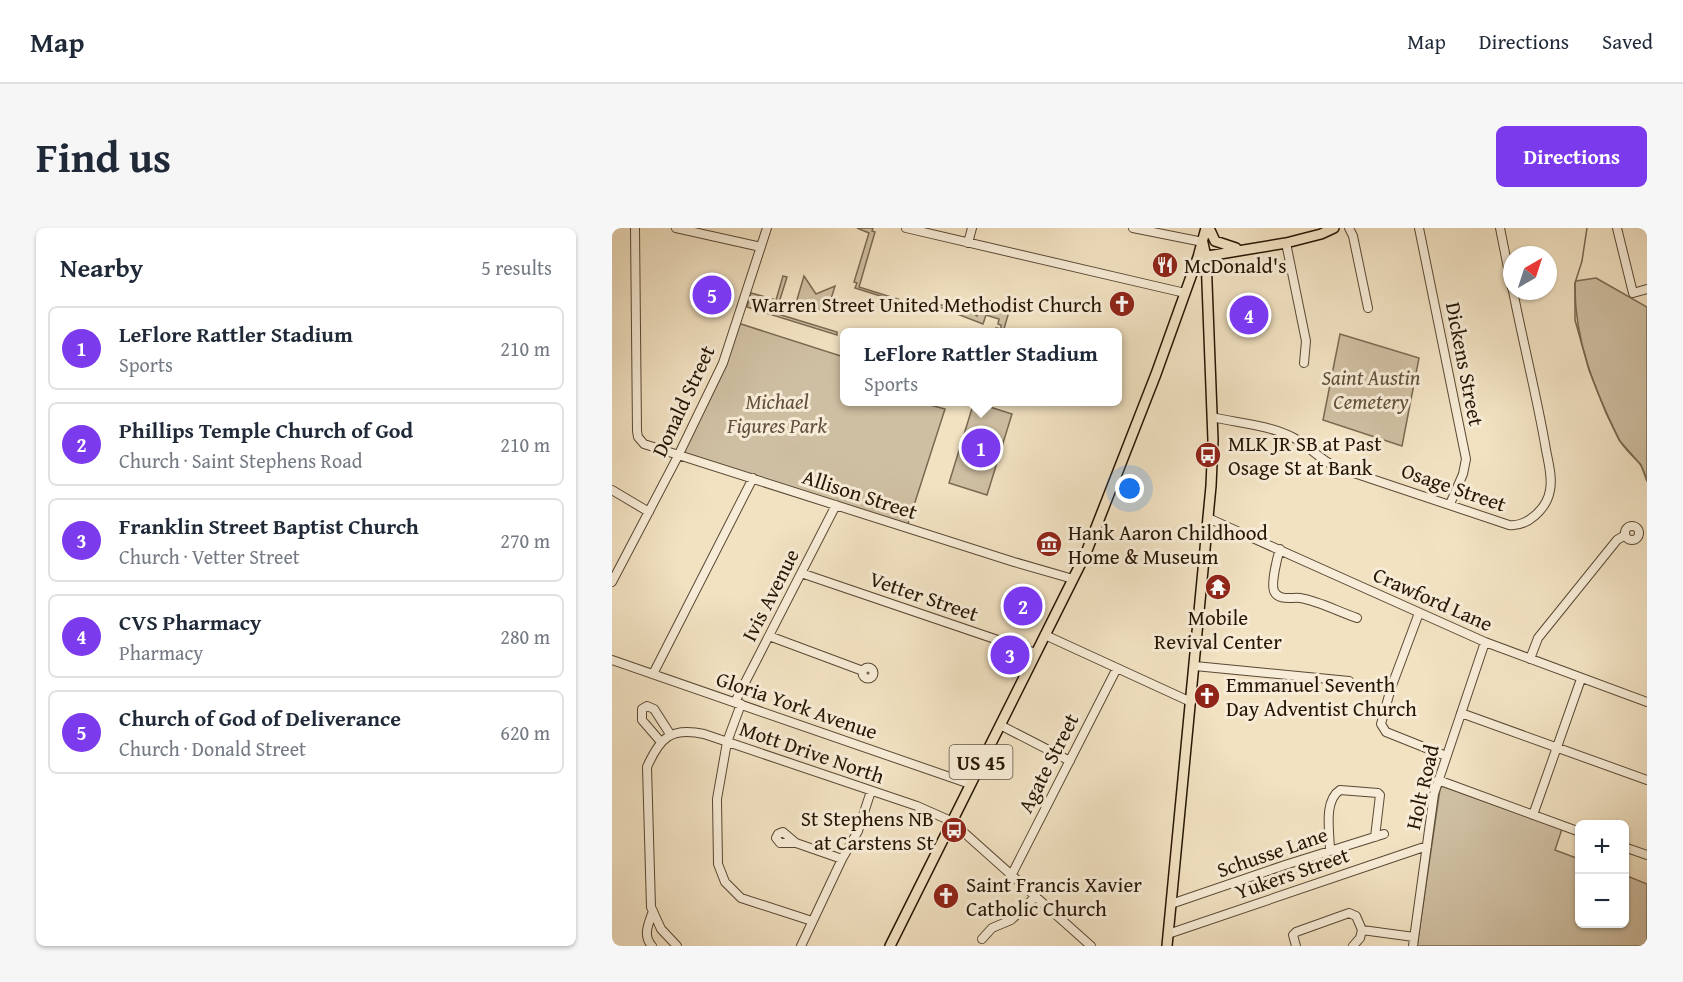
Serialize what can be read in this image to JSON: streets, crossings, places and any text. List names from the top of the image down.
{
  "streets": {
    "main road": ["US 45"],
    "street": [
      "Dickens Street",
      "Donald Street",
      "Osage Street",
      "Allison Street",
      "Ivis Avenue",
      "Vetter Street",
      "Crawford Lane",
      "Gloria York Avenue",
      "Mott Drive North",
      "Agate Street",
      "Holt Road",
      "Schusse Lane",
      "Yukers Street"
    ]
  },
  "crossings": [
    ["Dickens Street", "Osage Street"],
    ["Donald Street", "Allison Street"],
    ["Allison Street", "Ivis Avenue"],
    ["Allison Street", "US 45"],
    ["Ivis Avenue", "Vetter Street"],
    ["Ivis Avenue", "Gloria York Avenue"],
    ["Ivis Avenue", "Mott Drive North"],
    ["Vetter Street", "US 45"],
    ["Crawford Lane", "Holt Road"],
    ["Gloria York Avenue", "US 45"],
    ["Mott Drive North", "US 45"],
    ["Mott Drive North", "Agate Street"],
    ["Holt Road", "Yukers Street"]
  ],
  "parks": ["Saint Austin Cemetery", "Michael Figures Park"],
  "places": {
    "restaurant": ["McDonald's"],
    "church": ["Warren Street United Methodist Church", "Emmanuel Seventh Day Adventist Church", "Saint Francis Xavier Catholic Church"],
    "bus stop": ["MLK JR SB at Past Osage St at Bank", "St Stephens NB at Carstens St"],
    "museum": ["Hank Aaron Childhood Home & Museum"],
    "temple": ["Mobile Revival Center"]
  },
  "north": "top right",
  "page": {
    "header": "Map",
    "nav": ["Map", "Directions", "Saved"],
    "title": "Find us",
    "buttons": "Directions",
    "heading": ["Nearby", "5 results"],
    "pins": [
      "5",
      "4",
      "1",
      "2",
      "3"
    ],
    "list": [
      {
        "mark": "1",
        "name": "LeFlore Rattler Stadium",
        "note": "Sports",
        "value": "210 m"
      },
      {
        "mark": "2",
        "name": "Phillips Temple Church of God",
        "note": "Church · Saint Stephens Road",
        "value": "210 m"
      },
      {
        "mark": "3",
        "name": "Franklin Street Baptist Church",
        "note": "Church · Vetter Street",
        "value": "270 m"
      },
      {
        "mark": "4",
        "name": "CVS Pharmacy",
        "note": "Pharmacy",
        "value": "280 m"
      },
      {
        "mark": "5",
        "name": "Church of God of Deliverance",
        "note": "Church · Donald Street",
        "value": "620 m"
      }
    ],
    "popup": ["LeFlore Rattler Stadium", "Sports"],
    "map_buttons": ["+", "−"]
  }
}
